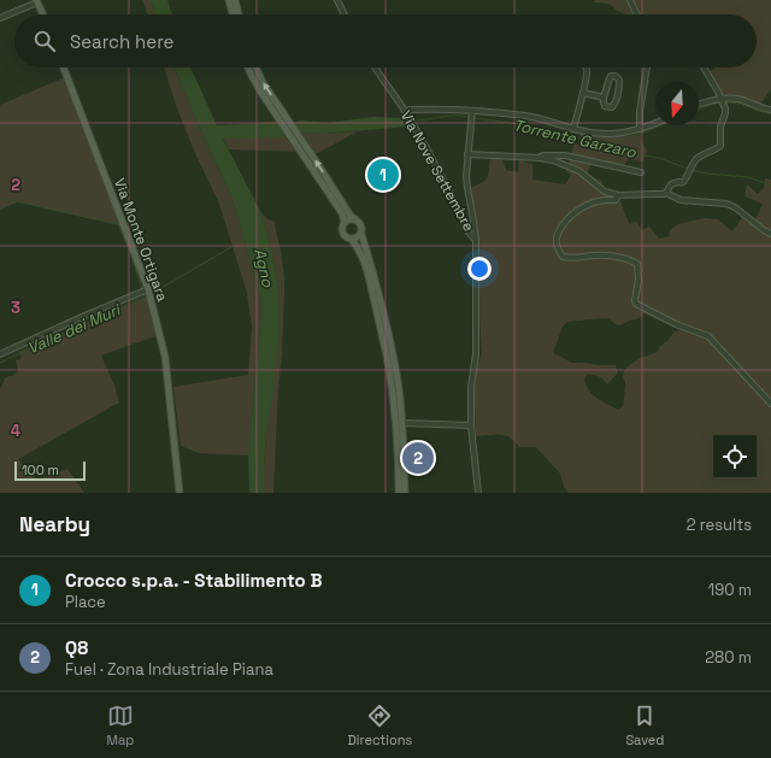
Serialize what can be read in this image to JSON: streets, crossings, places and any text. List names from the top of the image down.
{
  "streets": {
    "main road": ["Via Monte Ortigara"],
    "street": ["Via Nove Settembre"]
  },
  "water": ["Torrente Garzaro", "Agno", "Valle dei Muri"],
  "scale_bar": "100 m",
  "north": "bottom",
  "page": {
    "search": "Search here",
    "pins": ["1", "2"],
    "scale": "100 m",
    "heading": ["Nearby", "2 results"],
    "list": [
      {
        "mark": "1",
        "name": "Crocco s.p.a. - Stabilimento B",
        "note": "Place",
        "value": "190 m"
      },
      {
        "mark": "2",
        "name": "Q8",
        "note": "Fuel · Zona Industriale Piana",
        "value": "280 m"
      }
    ],
    "nav": ["Map", "Directions", "Saved"]
  },
  "grid": {
    "rows": ["2", "3", "4"]
  }
}
